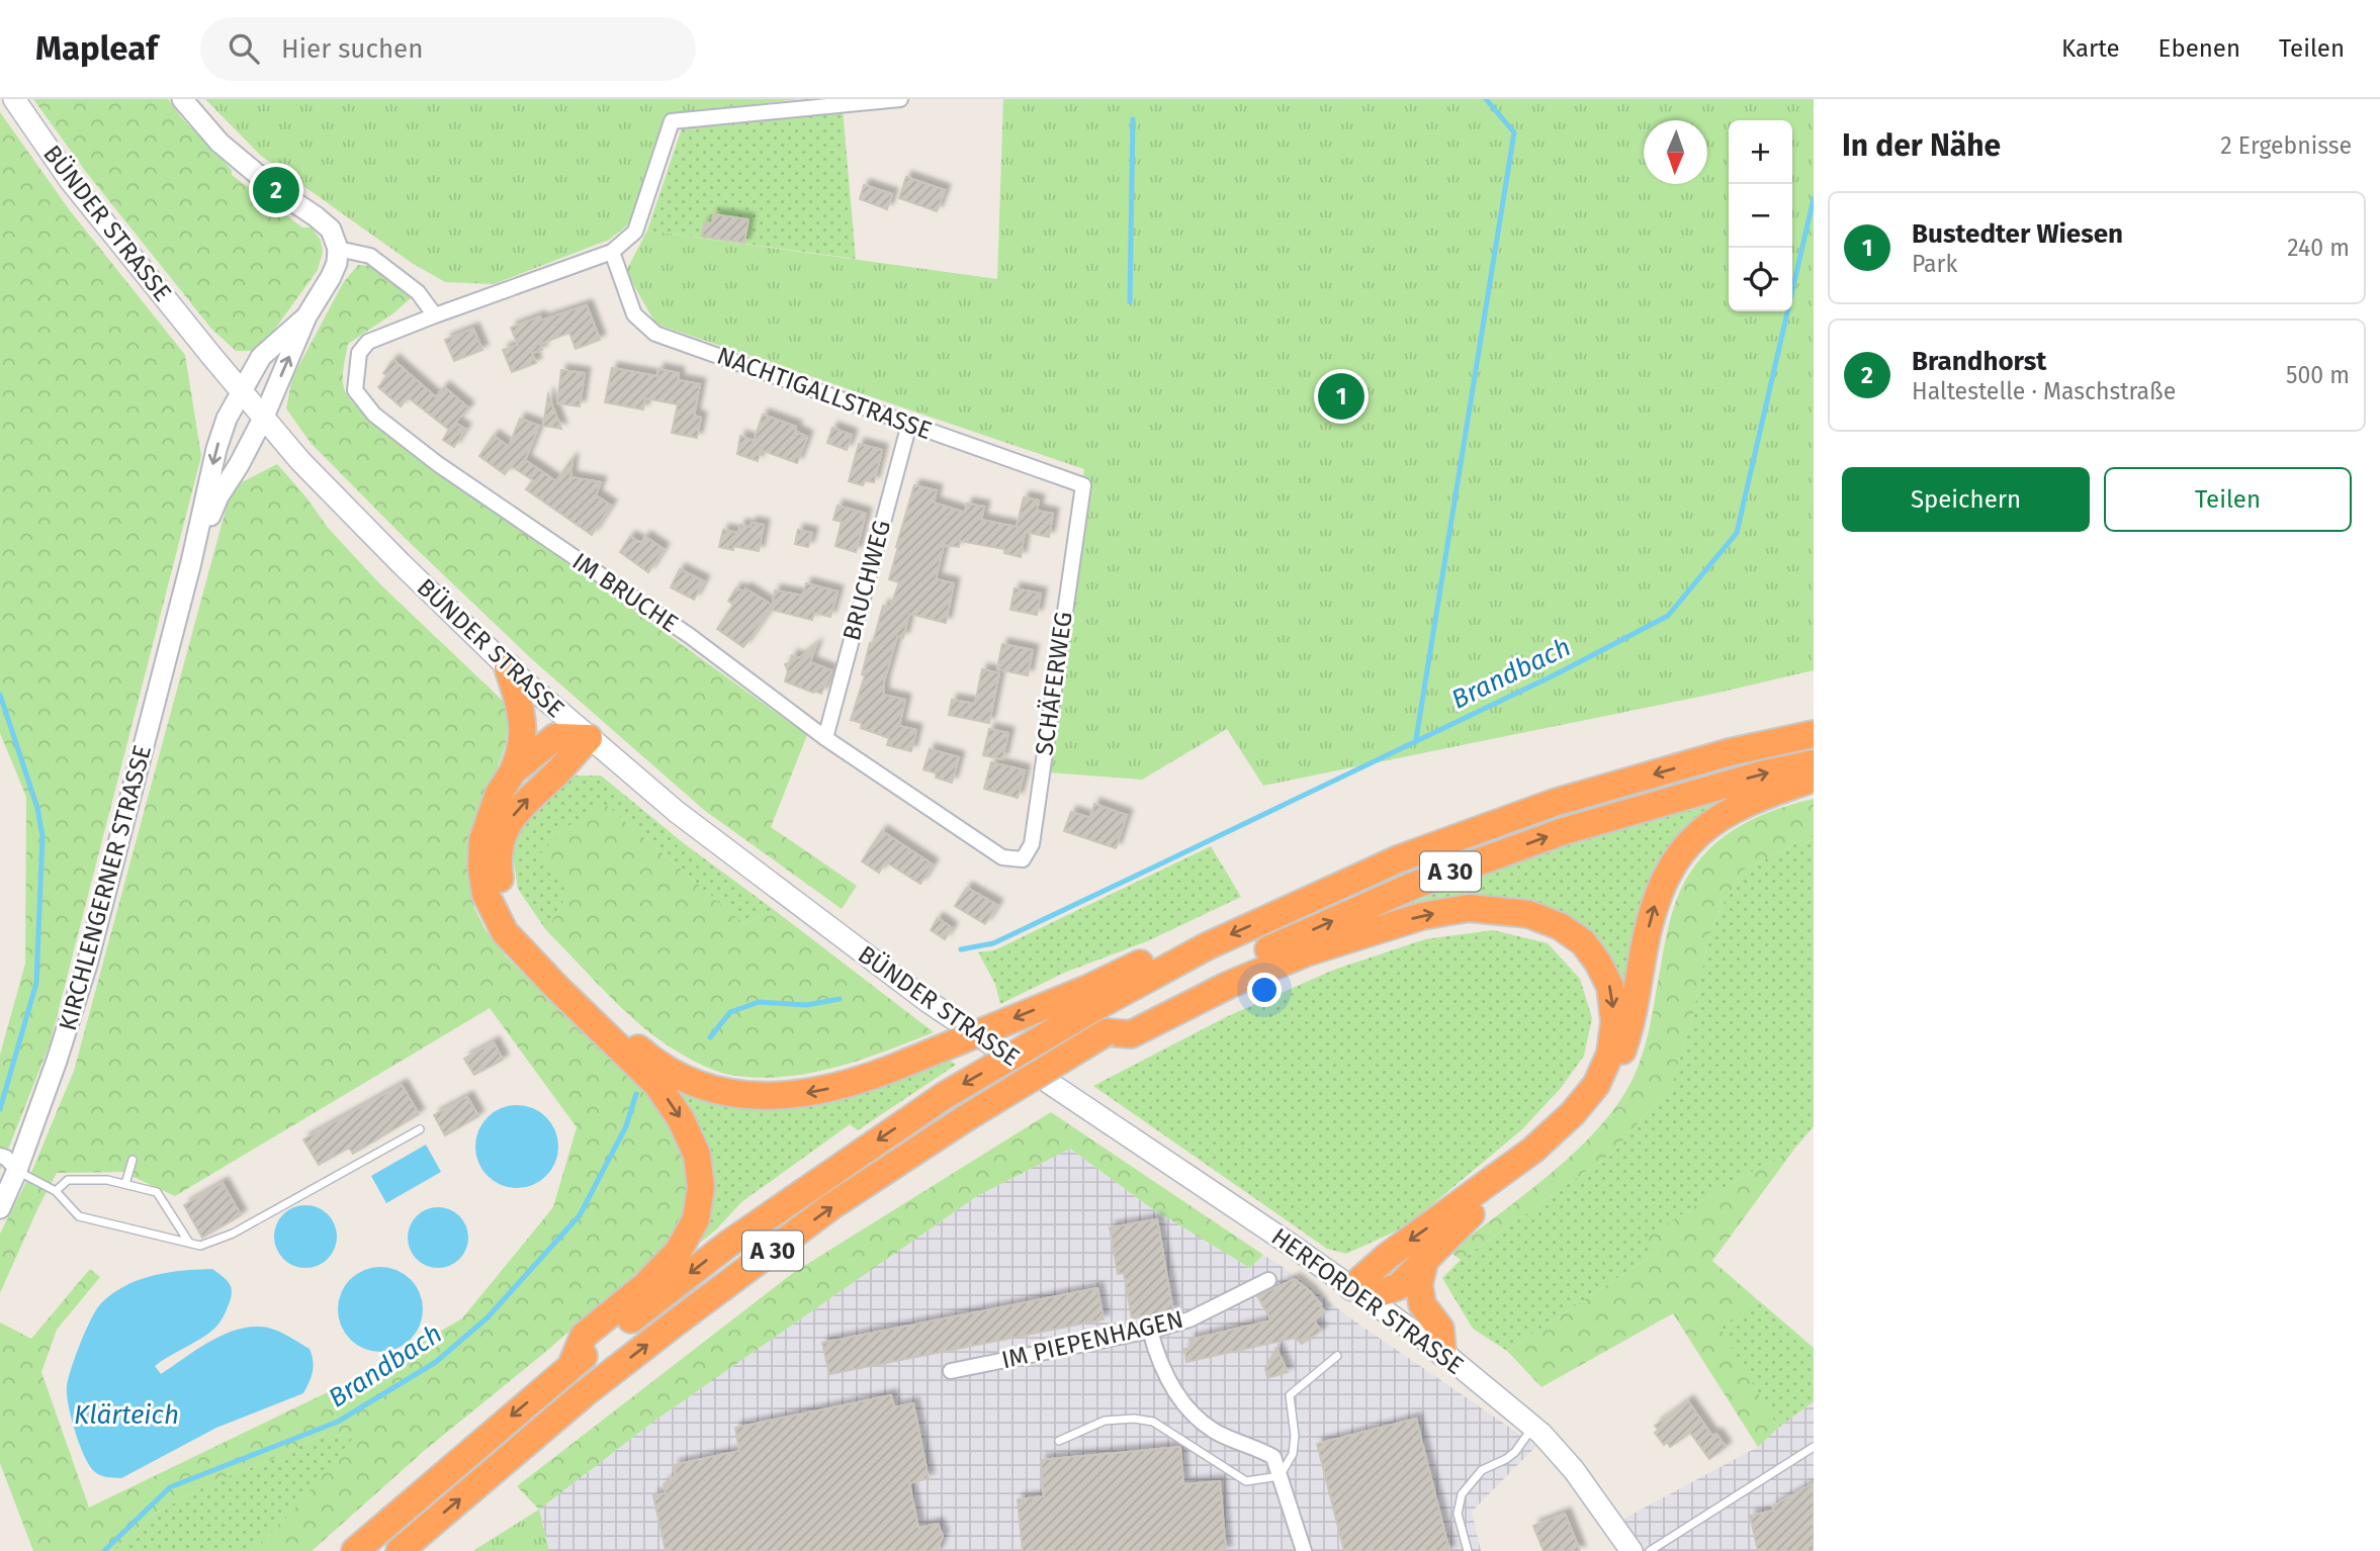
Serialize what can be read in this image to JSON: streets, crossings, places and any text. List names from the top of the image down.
{
  "streets": {
    "highway": ["A 30"],
    "main road": ["BÜNDER STRASSE", "HERFORDER STRASSE"],
    "street": [
      "NACHTIGALLSTRASSE",
      "BRUCHWEG",
      "IM BRUCHE",
      "SCHÄFERWEG",
      "KIRCHLENGERNER STRASSE",
      "IM PIEPENHAGEN"
    ]
  },
  "crossings": [
    ["BÜNDER STRASSE", "KIRCHLENGERNER STRASSE"],
    ["BÜNDER STRASSE", "HERFORDER STRASSE"],
    ["NACHTIGALLSTRASSE", "BRUCHWEG"],
    ["NACHTIGALLSTRASSE", "IM BRUCHE"],
    ["NACHTIGALLSTRASSE", "SCHÄFERWEG"],
    ["BRUCHWEG", "IM BRUCHE"],
    ["IM BRUCHE", "SCHÄFERWEG"]
  ],
  "water": ["Brandbach", "Klärteich"],
  "north": "bottom",
  "page": {
    "header": "Mapleaf",
    "search": "Hier suchen",
    "nav": ["Karte", "Ebenen", "Teilen"],
    "heading": ["In der Nähe", "2 Ergebnisse"],
    "map_buttons": ["+", "−"],
    "pins": ["2", "1"],
    "list": [
      {
        "mark": "1",
        "name": "Bustedter Wiesen",
        "note": "Park",
        "value": "240 m"
      },
      {
        "mark": "2",
        "name": "Brandhorst",
        "note": "Haltestelle · Maschstraße",
        "value": "500 m"
      }
    ],
    "buttons": ["Speichern", "Teilen"]
  }
}
